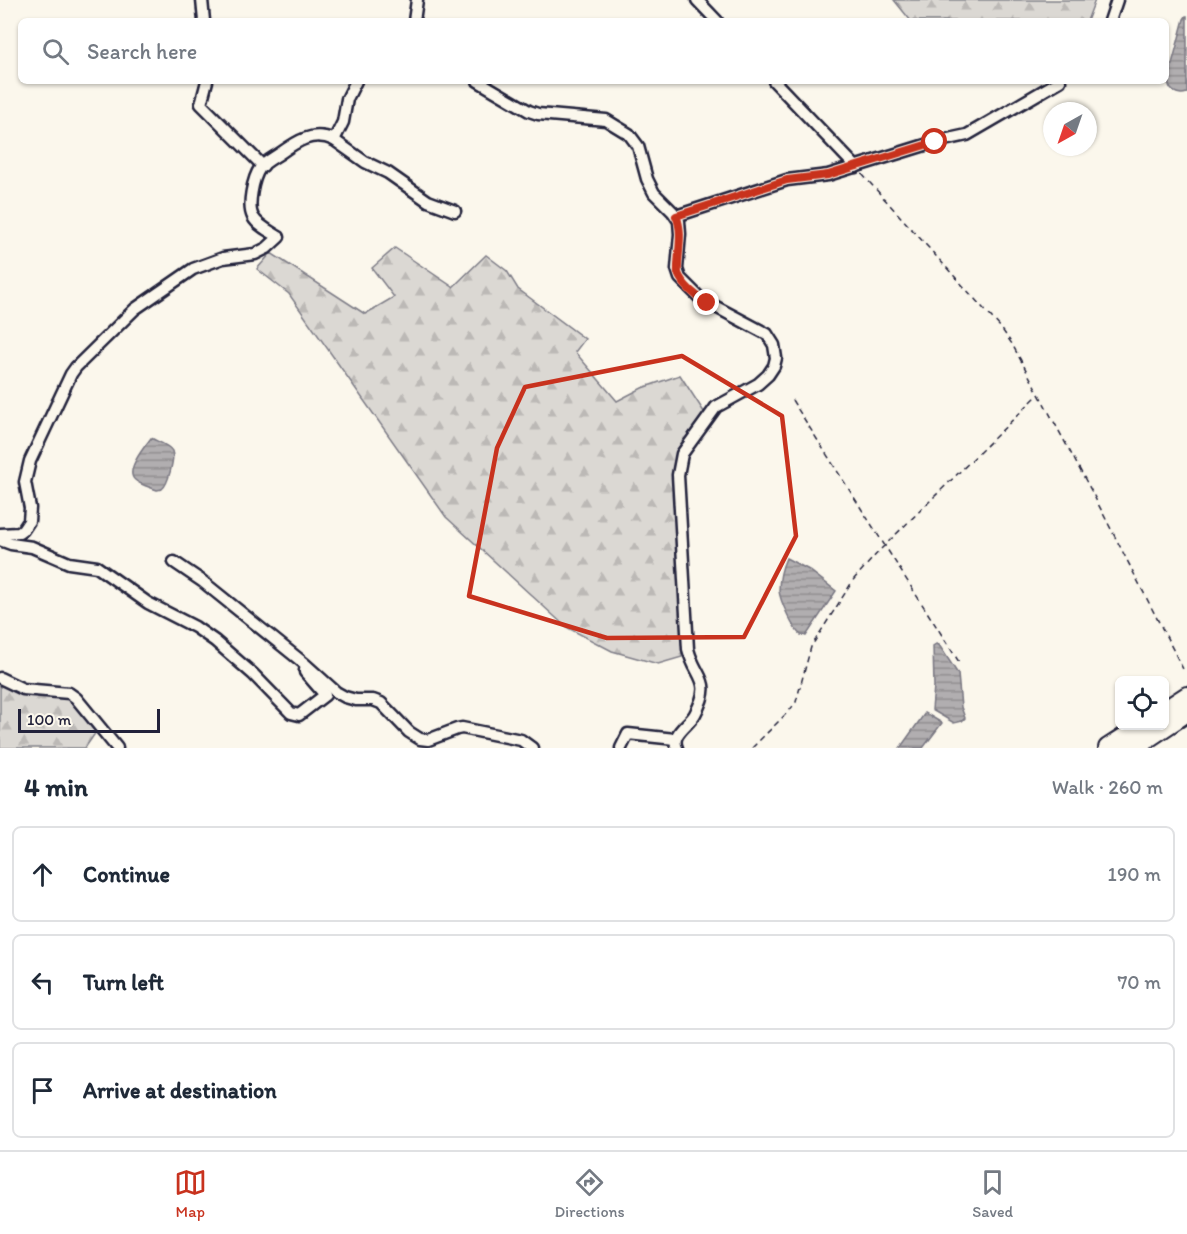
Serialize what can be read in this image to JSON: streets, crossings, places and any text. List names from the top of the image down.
{
  "scale_bar": "100 m",
  "north": "bottom left",
  "page": {
    "search": "Search here",
    "scale": "100 m",
    "heading": ["4 min", "Walk · 260 m"],
    "list": [
      ["Continue", "190 m"],
      ["Turn left", "70 m"],
      "Arrive at destination"
    ],
    "nav": ["Map", "Directions", "Saved"]
  }
}
